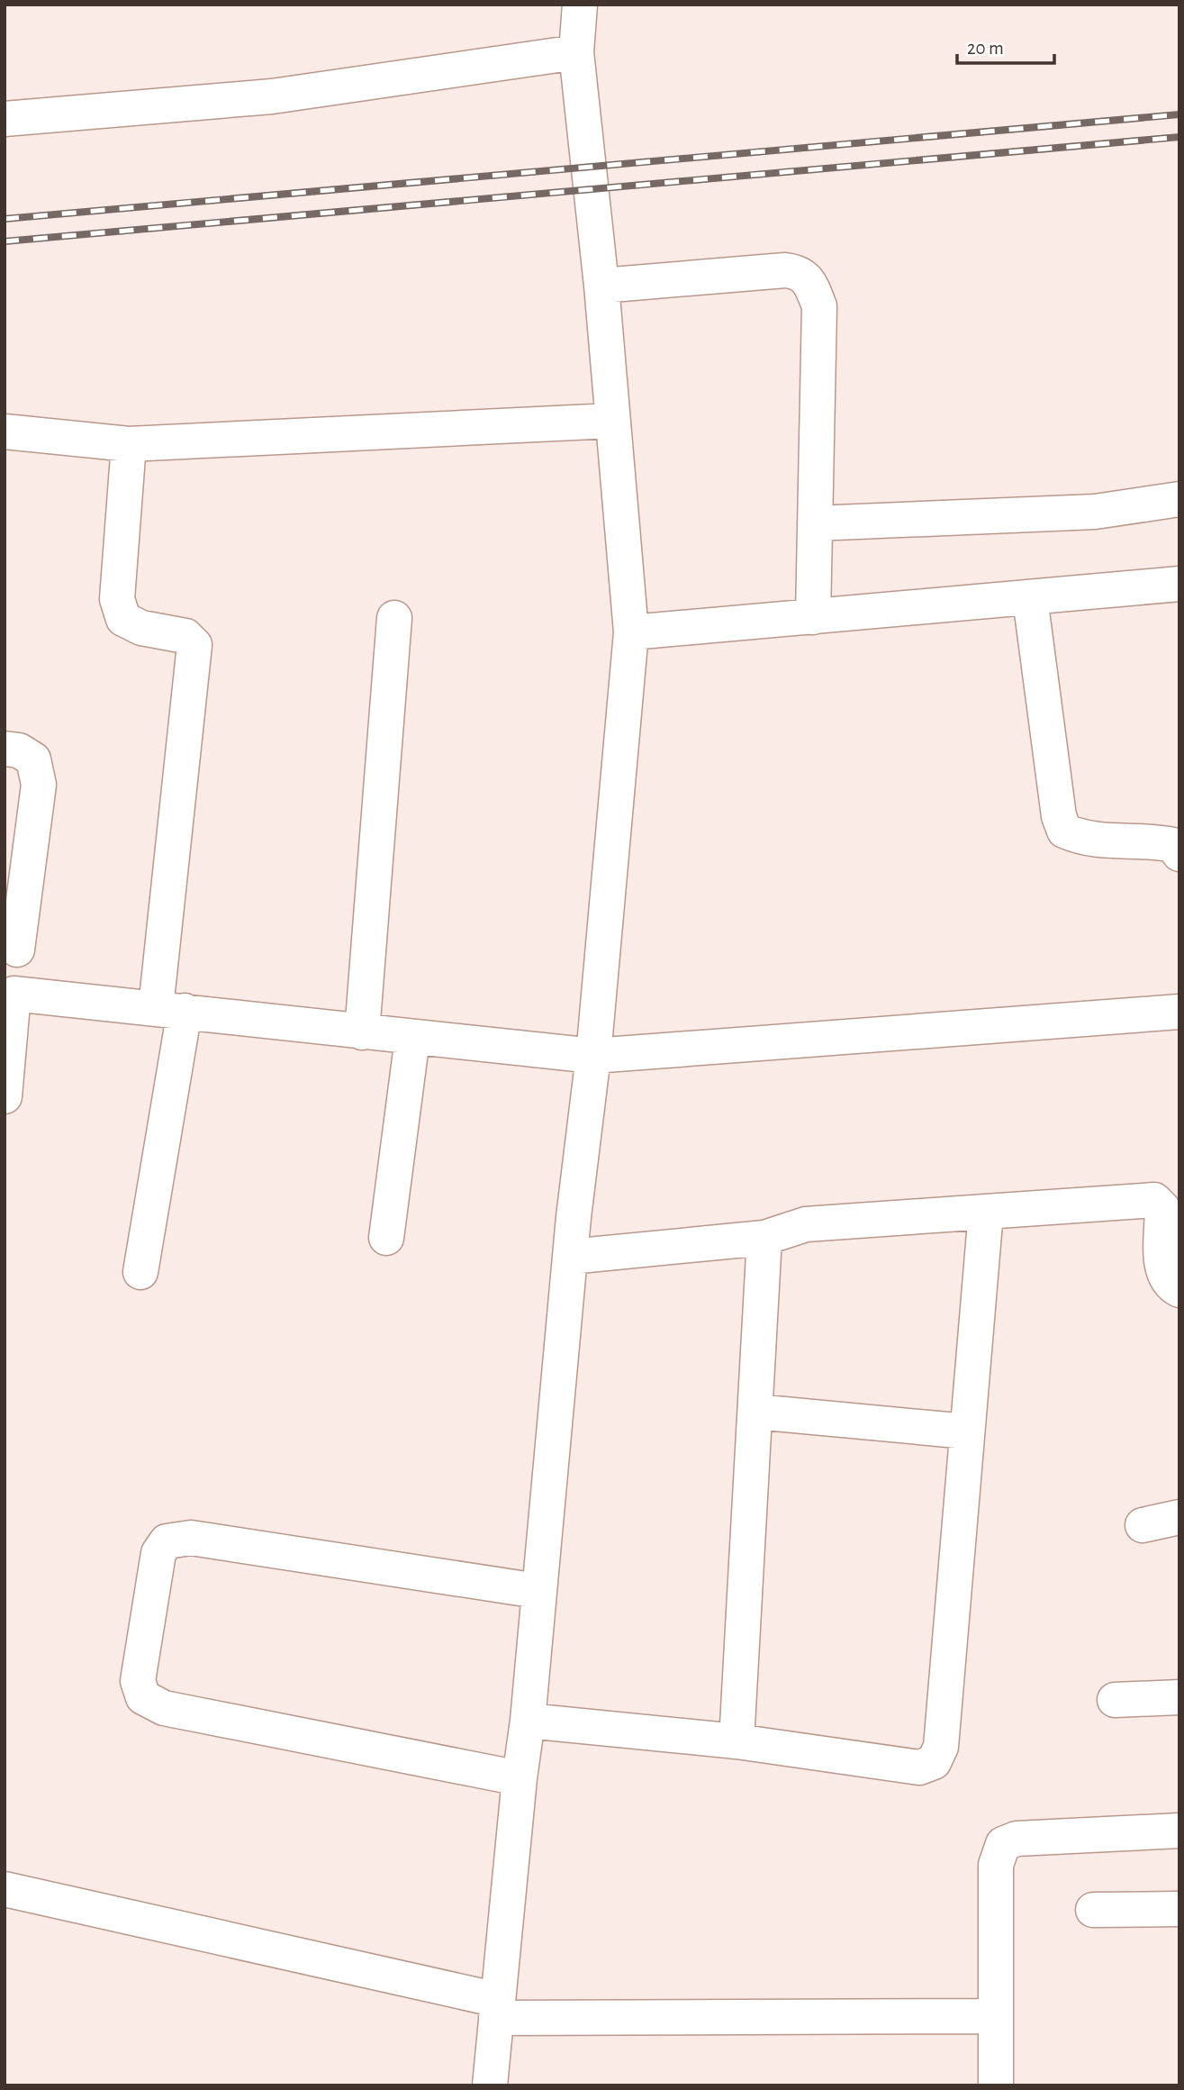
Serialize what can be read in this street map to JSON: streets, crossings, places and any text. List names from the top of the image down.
{
  "scale_bar": "20 m"
}
